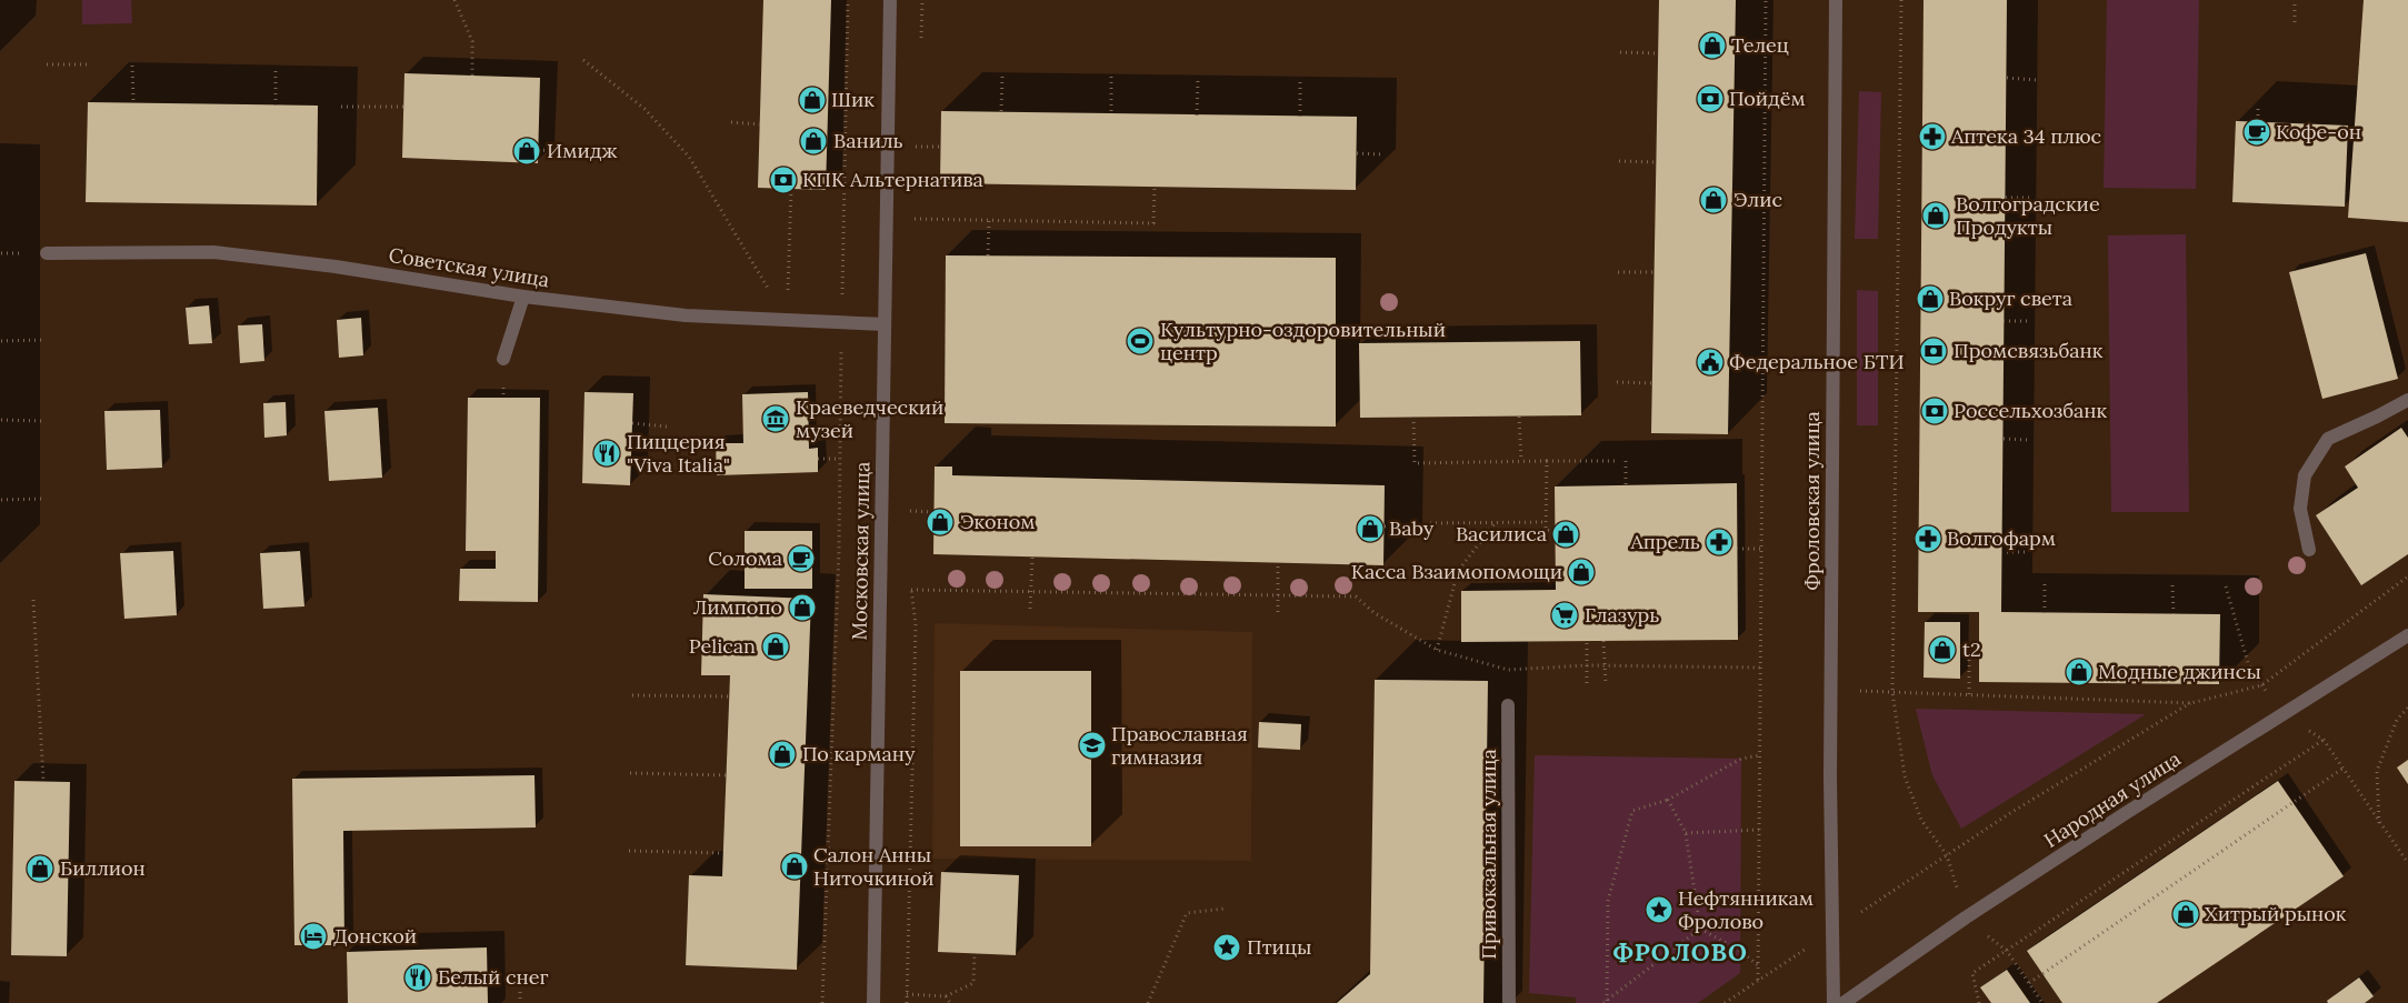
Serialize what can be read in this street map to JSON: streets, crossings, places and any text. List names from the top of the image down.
{
  "streets": {
    "street": [
      "Советская улица",
      "Фроловская улица",
      "Московская улица",
      "Народная улица",
      "Привокзальная улица"
    ]
  },
  "crossings": [
    ["Советская улица", "Московская улица"]
  ],
  "districts": ["ФРОЛОВО"],
  "places": {
    "shop": [
      "Телец",
      "Шик",
      "Ваниль",
      "Имидж",
      "Элис",
      "Волгоградские Продукты",
      "Вокруг света",
      "Эконом",
      "Baby",
      "Василиса",
      "Касса Взаимопомощи",
      "Лимпопо",
      "Pelican",
      "t2",
      "Модные джинсы",
      "По карману",
      "Салон Анны Ниточкиной",
      "Биллион",
      "Хитрый рынок"
    ],
    "bank": [
      "Пойдём",
      "КПК Альтернатива",
      "Промсвязьбанк",
      "Россельхозбанк"
    ],
    "cafe": ["Кофе-он", "Солома"],
    "pharmacy": ["Аптека 34 плюс", "Волгофарм", "Апрель"],
    "sports": ["Культурно-оздоровительный центр"],
    "public building": ["Федеральное БТИ"],
    "museum": ["Краеведческий музей"],
    "restaurant": ["Пиццерия \"Viva Italia\"", "Белый снег"],
    "supermarket": ["Глазурь"],
    "school or university": ["Православная гимназия"],
    "place": ["Нефтянникам Фролово", "Птицы"],
    "hotel": ["Донской"]
  }
}
